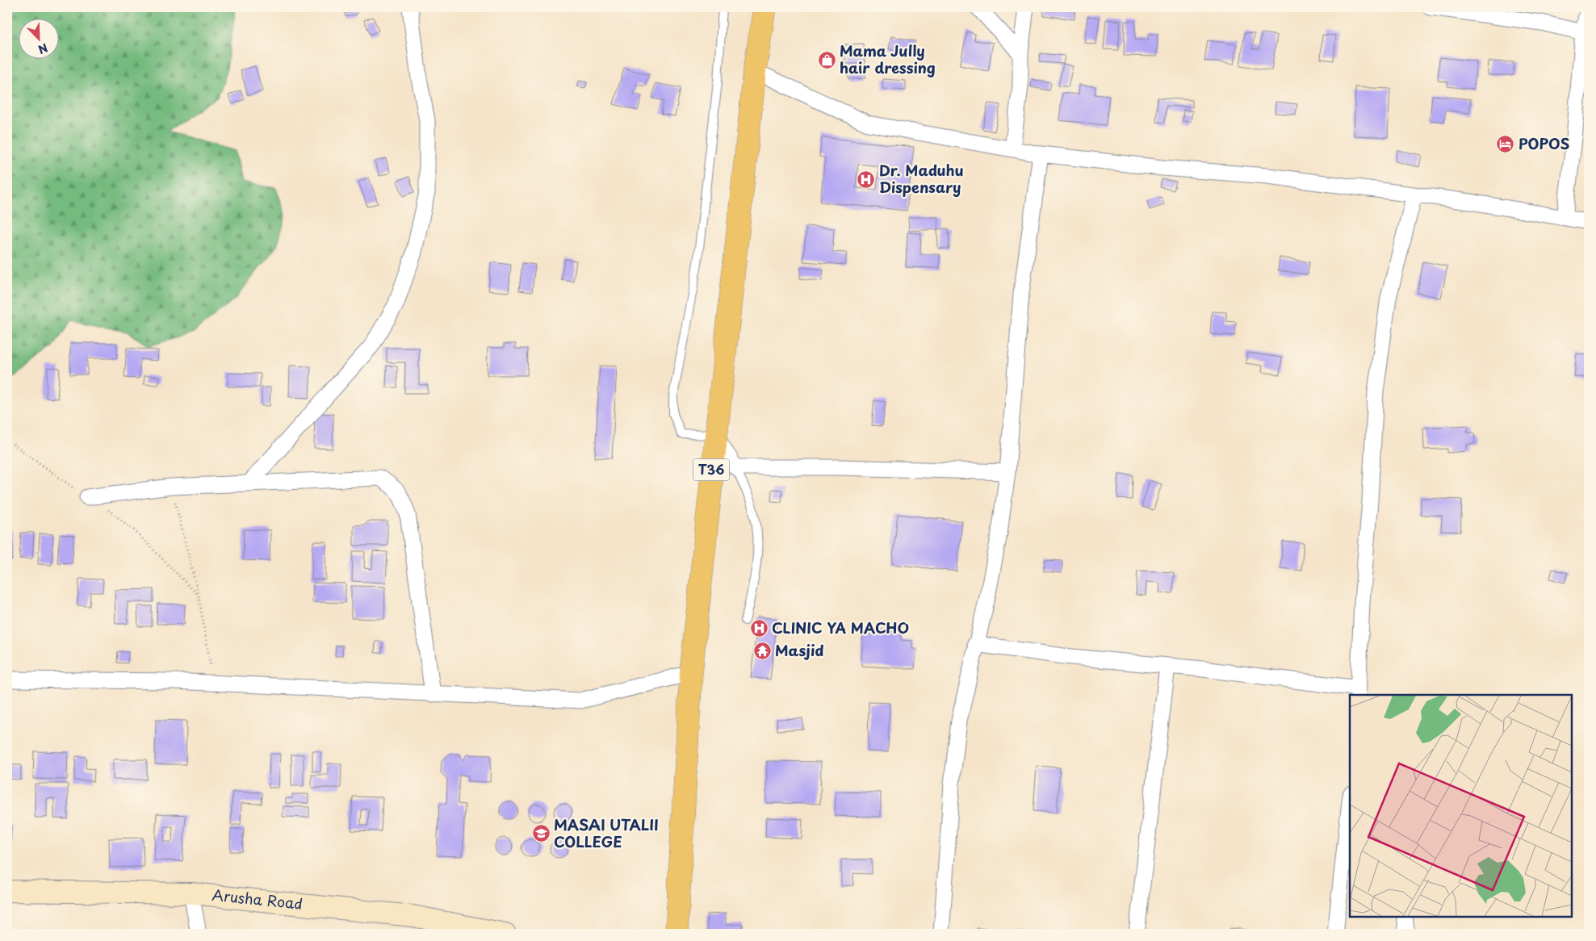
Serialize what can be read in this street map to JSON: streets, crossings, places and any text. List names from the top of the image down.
{
  "streets": {
    "highway": ["T36"],
    "main road": ["Arusha Road"]
  },
  "places": {
    "shop": ["Mama Jully hair dressing"],
    "hotel": ["POPOS"],
    "hospital": ["Dr. Maduhu Dispensary", "CLINIC YA MACHO"],
    "temple": ["Masjid"],
    "school or university": ["MASAI UTALII COLLEGE"]
  },
  "north": "bottom right"
}
